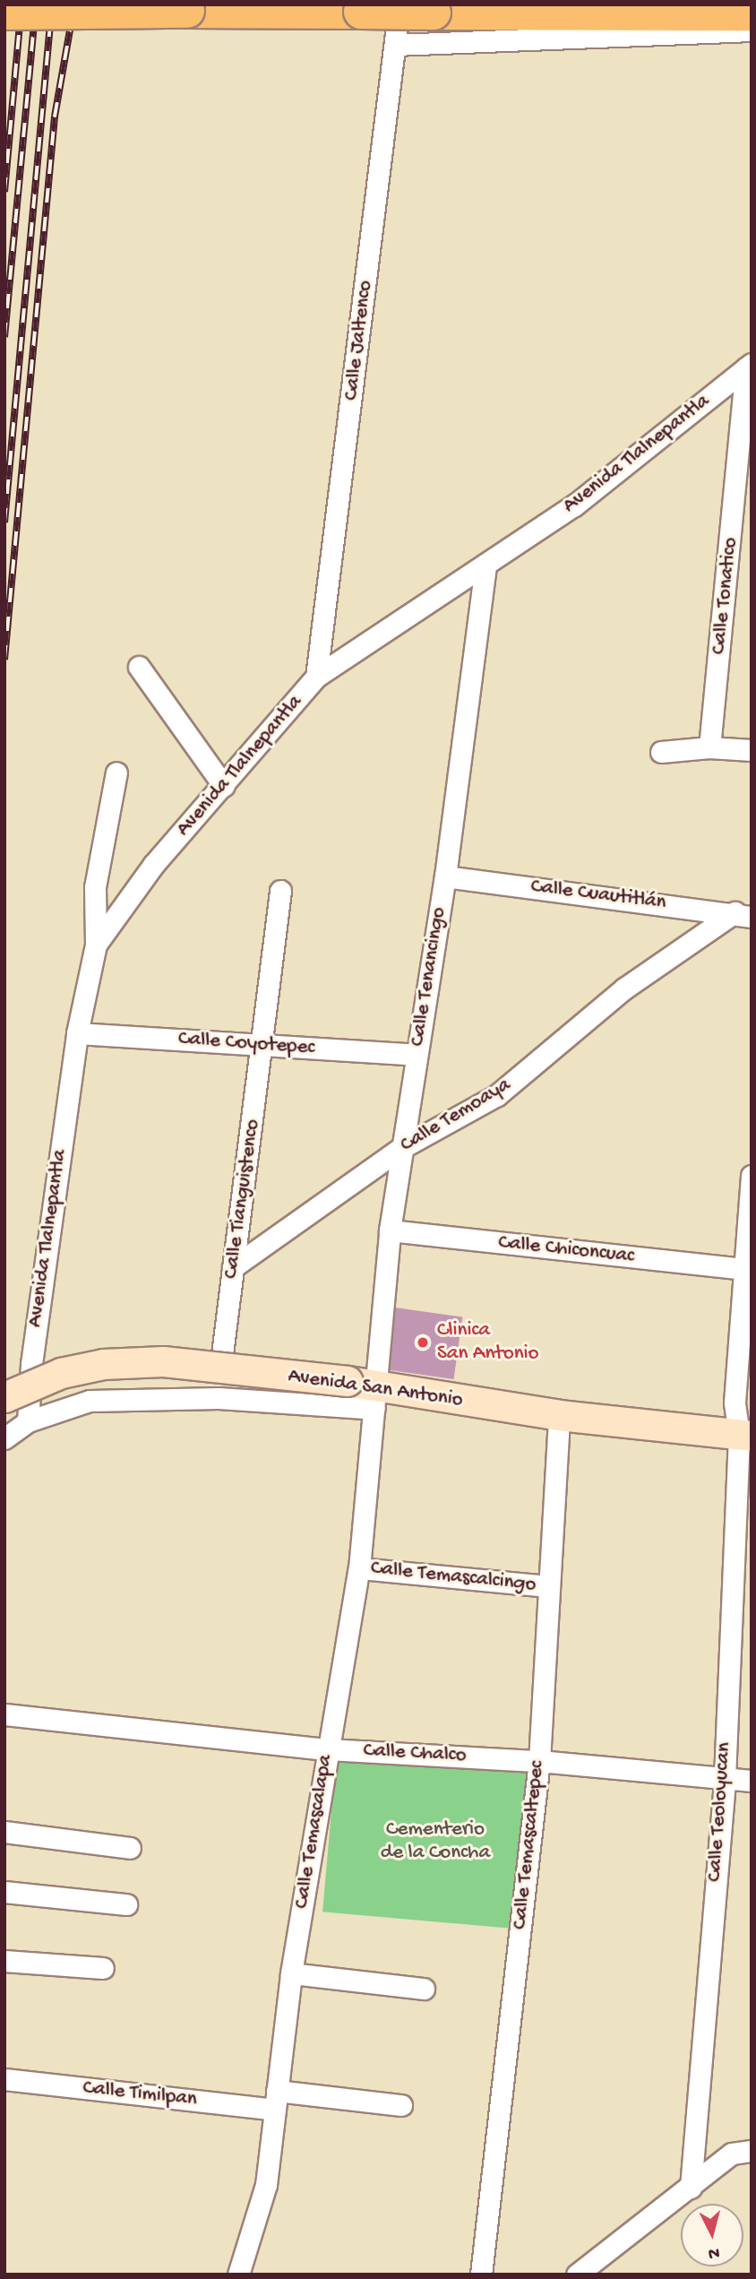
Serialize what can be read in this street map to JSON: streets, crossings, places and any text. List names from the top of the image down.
{
  "streets": {
    "main road": ["Avenida San Antonio"],
    "street": [
      "Calle Jaltenco",
      "Avenida Tlalnepantla",
      "Calle Tonatico",
      "Calle Cuautitlán",
      "Calle Tenancingo",
      "Calle Coyotepec",
      "Calle Temoaya",
      "Calle Tianguistenco",
      "Calle Chiconcuac",
      "Calle Temascalcingo",
      "Calle Chalco",
      "Calle Teoloyucan",
      "Calle Temascalapa",
      "Calle Temascaltepec",
      "Calle Timilpan"
    ]
  },
  "crossings": [
    ["Calle Jaltenco", "Avenida Tlalnepantla"],
    ["Avenida Tlalnepantla", "Calle Tonatico"],
    ["Avenida Tlalnepantla", "Calle Tenancingo"],
    ["Avenida Tlalnepantla", "Calle Coyotepec"],
    ["Avenida Tlalnepantla", "Avenida San Antonio"],
    ["Calle Cuautitlán", "Calle Tenancingo"],
    ["Calle Cuautitlán", "Calle Temoaya"],
    ["Calle Tenancingo", "Calle Coyotepec"],
    ["Calle Tenancingo", "Calle Temoaya"],
    ["Calle Tenancingo", "Calle Chiconcuac"],
    ["Calle Tenancingo", "Avenida San Antonio"],
    ["Calle Tenancingo", "Calle Temascalapa"],
    ["Calle Coyotepec", "Calle Tianguistenco"],
    ["Calle Temoaya", "Calle Tianguistenco"],
    ["Calle Chiconcuac", "Calle Teoloyucan"],
    ["Avenida San Antonio", "Calle Teoloyucan"],
    ["Avenida San Antonio", "Calle Temascalapa"],
    ["Avenida San Antonio", "Calle Temascaltepec"],
    ["Calle Temascalcingo", "Calle Temascalapa"],
    ["Calle Temascalcingo", "Calle Temascaltepec"],
    ["Calle Chalco", "Calle Teoloyucan"],
    ["Calle Chalco", "Calle Temascalapa"],
    ["Calle Chalco", "Calle Temascaltepec"],
    ["Calle Temascalapa", "Calle Timilpan"]
  ],
  "parks": ["Cementerio de la Concha"],
  "places": ["Clinica San Antonio"],
  "north": "bottom"
}
